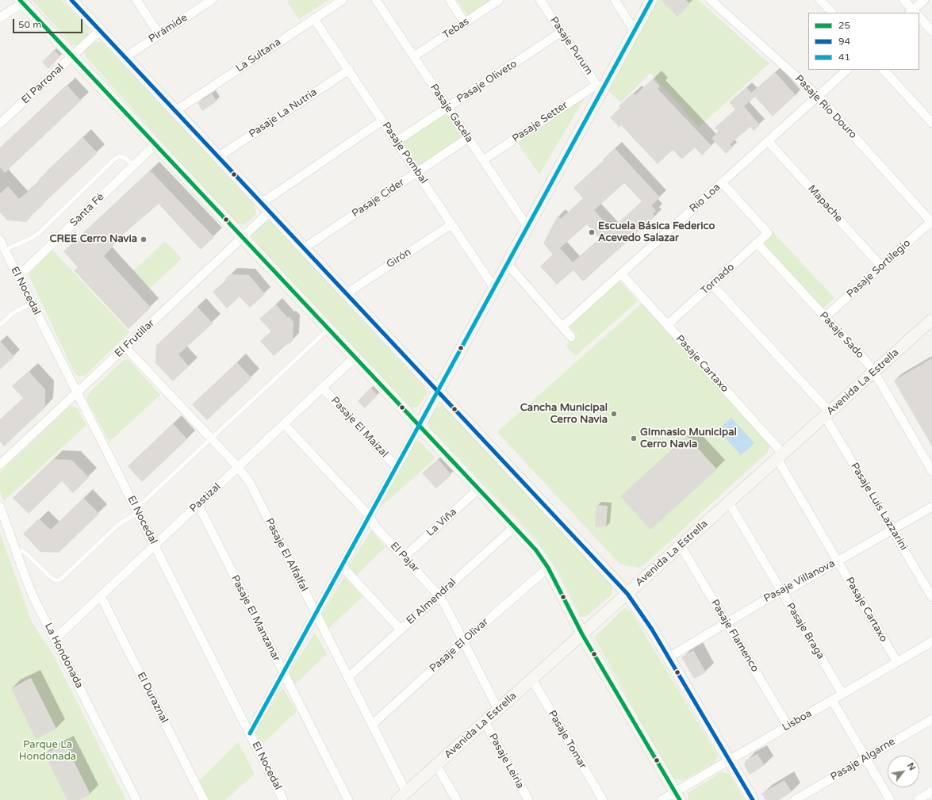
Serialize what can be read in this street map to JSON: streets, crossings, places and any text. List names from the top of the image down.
{
  "streets": {
    "street": [
      "Pirámide",
      "Tebas",
      "Pasaje Purum",
      "La Sultana",
      "Pasaje Oliveto",
      "El Parronal",
      "Pasaje Río Douro",
      "Pasaje La Nutria",
      "Pasaje Gacela",
      "Pasaje Setter",
      "Pasaje Pombal",
      "Pasaje Cider",
      "Río Loa",
      "Mapache",
      "Santa Fé",
      "Girón",
      "Pasaje Sortilegio",
      "Tornado",
      "El Nocedal",
      "Pasaje Sado",
      "El Frutillar",
      "Pasaje Cartaxo",
      "Avenida La Estrella",
      "Pasaje El Maizal",
      "Pastizal",
      "Pasaje Luis Lazzarini",
      "La Viña",
      "Pasaje El Alfalfal",
      "El Pajar",
      "Pasaje Villanova",
      "El Almendral",
      "Pasaje El Manzanar",
      "Pasaje Braga",
      "Pasaje Flamenco",
      "Pasaje El Olivar",
      "La Hondonada",
      "El Duraznal",
      "Lisboa",
      "Pasaje Tomar",
      "Pasaje Algarne",
      "Pasaje Leiria"
    ]
  },
  "crossings": [
    ["Tebas", "Pasaje Gacela"],
    ["Pasaje Purum", "Pasaje Oliveto"],
    ["Pasaje Purum", "Pasaje Setter"],
    ["La Sultana", "Pasaje Pombal"],
    ["Pasaje Oliveto", "Pasaje Gacela"],
    ["Pasaje Oliveto", "Pasaje Pombal"],
    ["Pasaje Río Douro", "Río Loa"],
    ["Pasaje Río Douro", "Pasaje Sortilegio"],
    ["Pasaje La Nutria", "Pasaje Pombal"],
    ["Pasaje Gacela", "Pasaje Setter"],
    ["Pasaje Gacela", "Pasaje Cider"],
    ["Pasaje Pombal", "Pasaje Cider"],
    ["Pasaje Pombal", "Girón"],
    ["Río Loa", "Mapache"],
    ["Río Loa", "Tornado"],
    ["Río Loa", "Pasaje Cartaxo"],
    ["Mapache", "Pasaje Sortilegio"],
    ["Santa Fé", "El Nocedal"],
    ["Pasaje Sortilegio", "Pasaje Sado"],
    ["Tornado", "Pasaje Sado"],
    ["Tornado", "Pasaje Cartaxo"],
    ["Tornado", "Pasaje Luis Lazzarini"],
    ["El Nocedal", "El Frutillar"],
    ["El Nocedal", "Pastizal"],
    ["Pasaje Sado", "Avenida La Estrella"],
    ["El Frutillar", "Pasaje El Alfalfal"],
    ["Pasaje Cartaxo", "Avenida La Estrella"],
    ["Pasaje Cartaxo", "Pasaje Villanova"],
    ["Pasaje Cartaxo", "Lisboa"],
    ["Avenida La Estrella", "Pasaje Luis Lazzarini"],
    ["Avenida La Estrella", "Pasaje El Alfalfal"],
    ["Avenida La Estrella", "El Pajar"],
    ["Avenida La Estrella", "Pasaje Braga"],
    ["Avenida La Estrella", "Pasaje Flamenco"],
    ["Avenida La Estrella", "Pasaje Tomar"],
    ["Avenida La Estrella", "Pasaje Leiria"],
    ["Pasaje El Maizal", "Pastizal"],
    ["Pastizal", "Pasaje El Alfalfal"],
    ["Pastizal", "El Pajar"],
    ["Pastizal", "Pasaje El Manzanar"],
    ["Pastizal", "La Hondonada"],
    ["Pastizal", "El Duraznal"],
    ["Pasaje Luis Lazzarini", "Pasaje Villanova"],
    ["La Viña", "El Pajar"],
    ["Pasaje El Alfalfal", "El Almendral"],
    ["Pasaje El Alfalfal", "Pasaje El Olivar"],
    ["El Pajar", "El Almendral"],
    ["El Pajar", "Pasaje El Olivar"],
    ["Pasaje Villanova", "Pasaje Braga"],
    ["Pasaje Villanova", "Pasaje Flamenco"],
    ["Pasaje Braga", "Lisboa"],
    ["Pasaje Flamenco", "Lisboa"]
  ],
  "parks": ["Parque La Hondonada"],
  "places": [
    "Escuela Básica Federico Acevedo Salazar",
    "CREE Cerro Navia",
    "Cancha Municipal Cerro Navia",
    "GImnasio Municipal Cerro Navia"
  ],
  "lines": ["transit line 25", "transit line 94", "transit line 41"],
  "legend": ["25", "94", "41"],
  "scale_bar": "50 m",
  "north": "top right"
}
